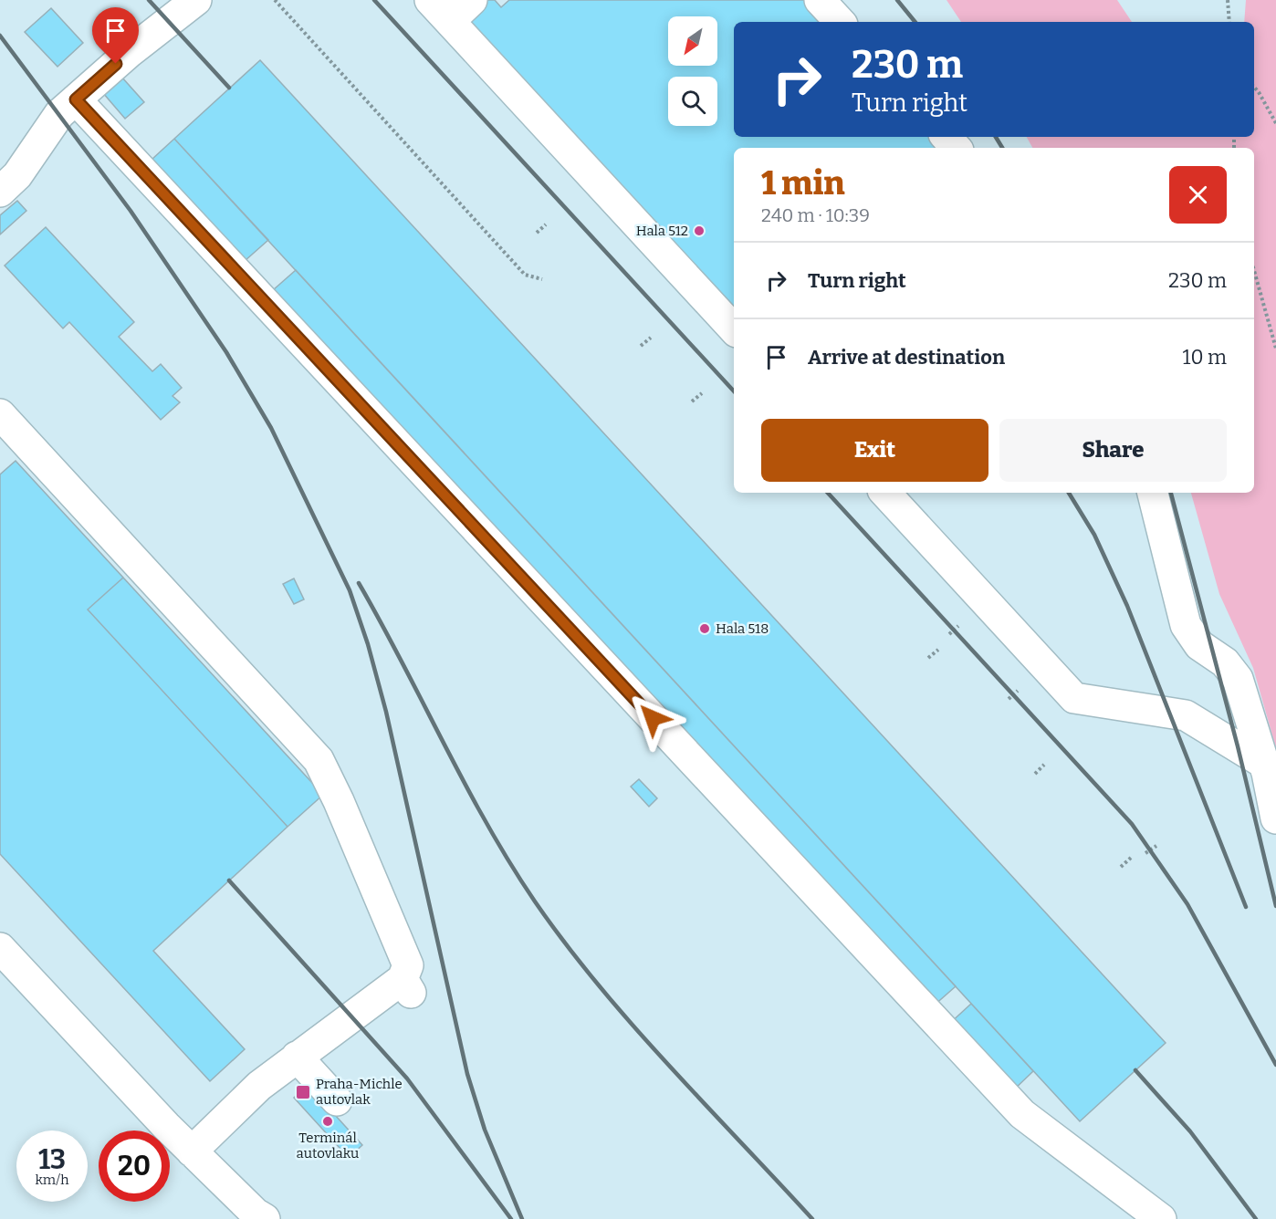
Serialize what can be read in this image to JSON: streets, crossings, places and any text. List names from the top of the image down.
{
  "places": {
    "other": ["Hala 512", "Hala 518", "Terminál autovlaku"],
    "transit": ["Praha-Michle autovlak"]
  },
  "north": "bottom left",
  "page": {
    "turn": ["230 m", "Turn right"],
    "heading": ["1 min", "240 m · 10:39"],
    "list": [
      {
        "name": "Turn right",
        "value": "230 m"
      },
      {
        "name": "Arrive at destination",
        "value": "10 m"
      }
    ],
    "buttons": ["Exit", "Share"],
    "speed": "13 km/h",
    "limit": "20"
  }
}
